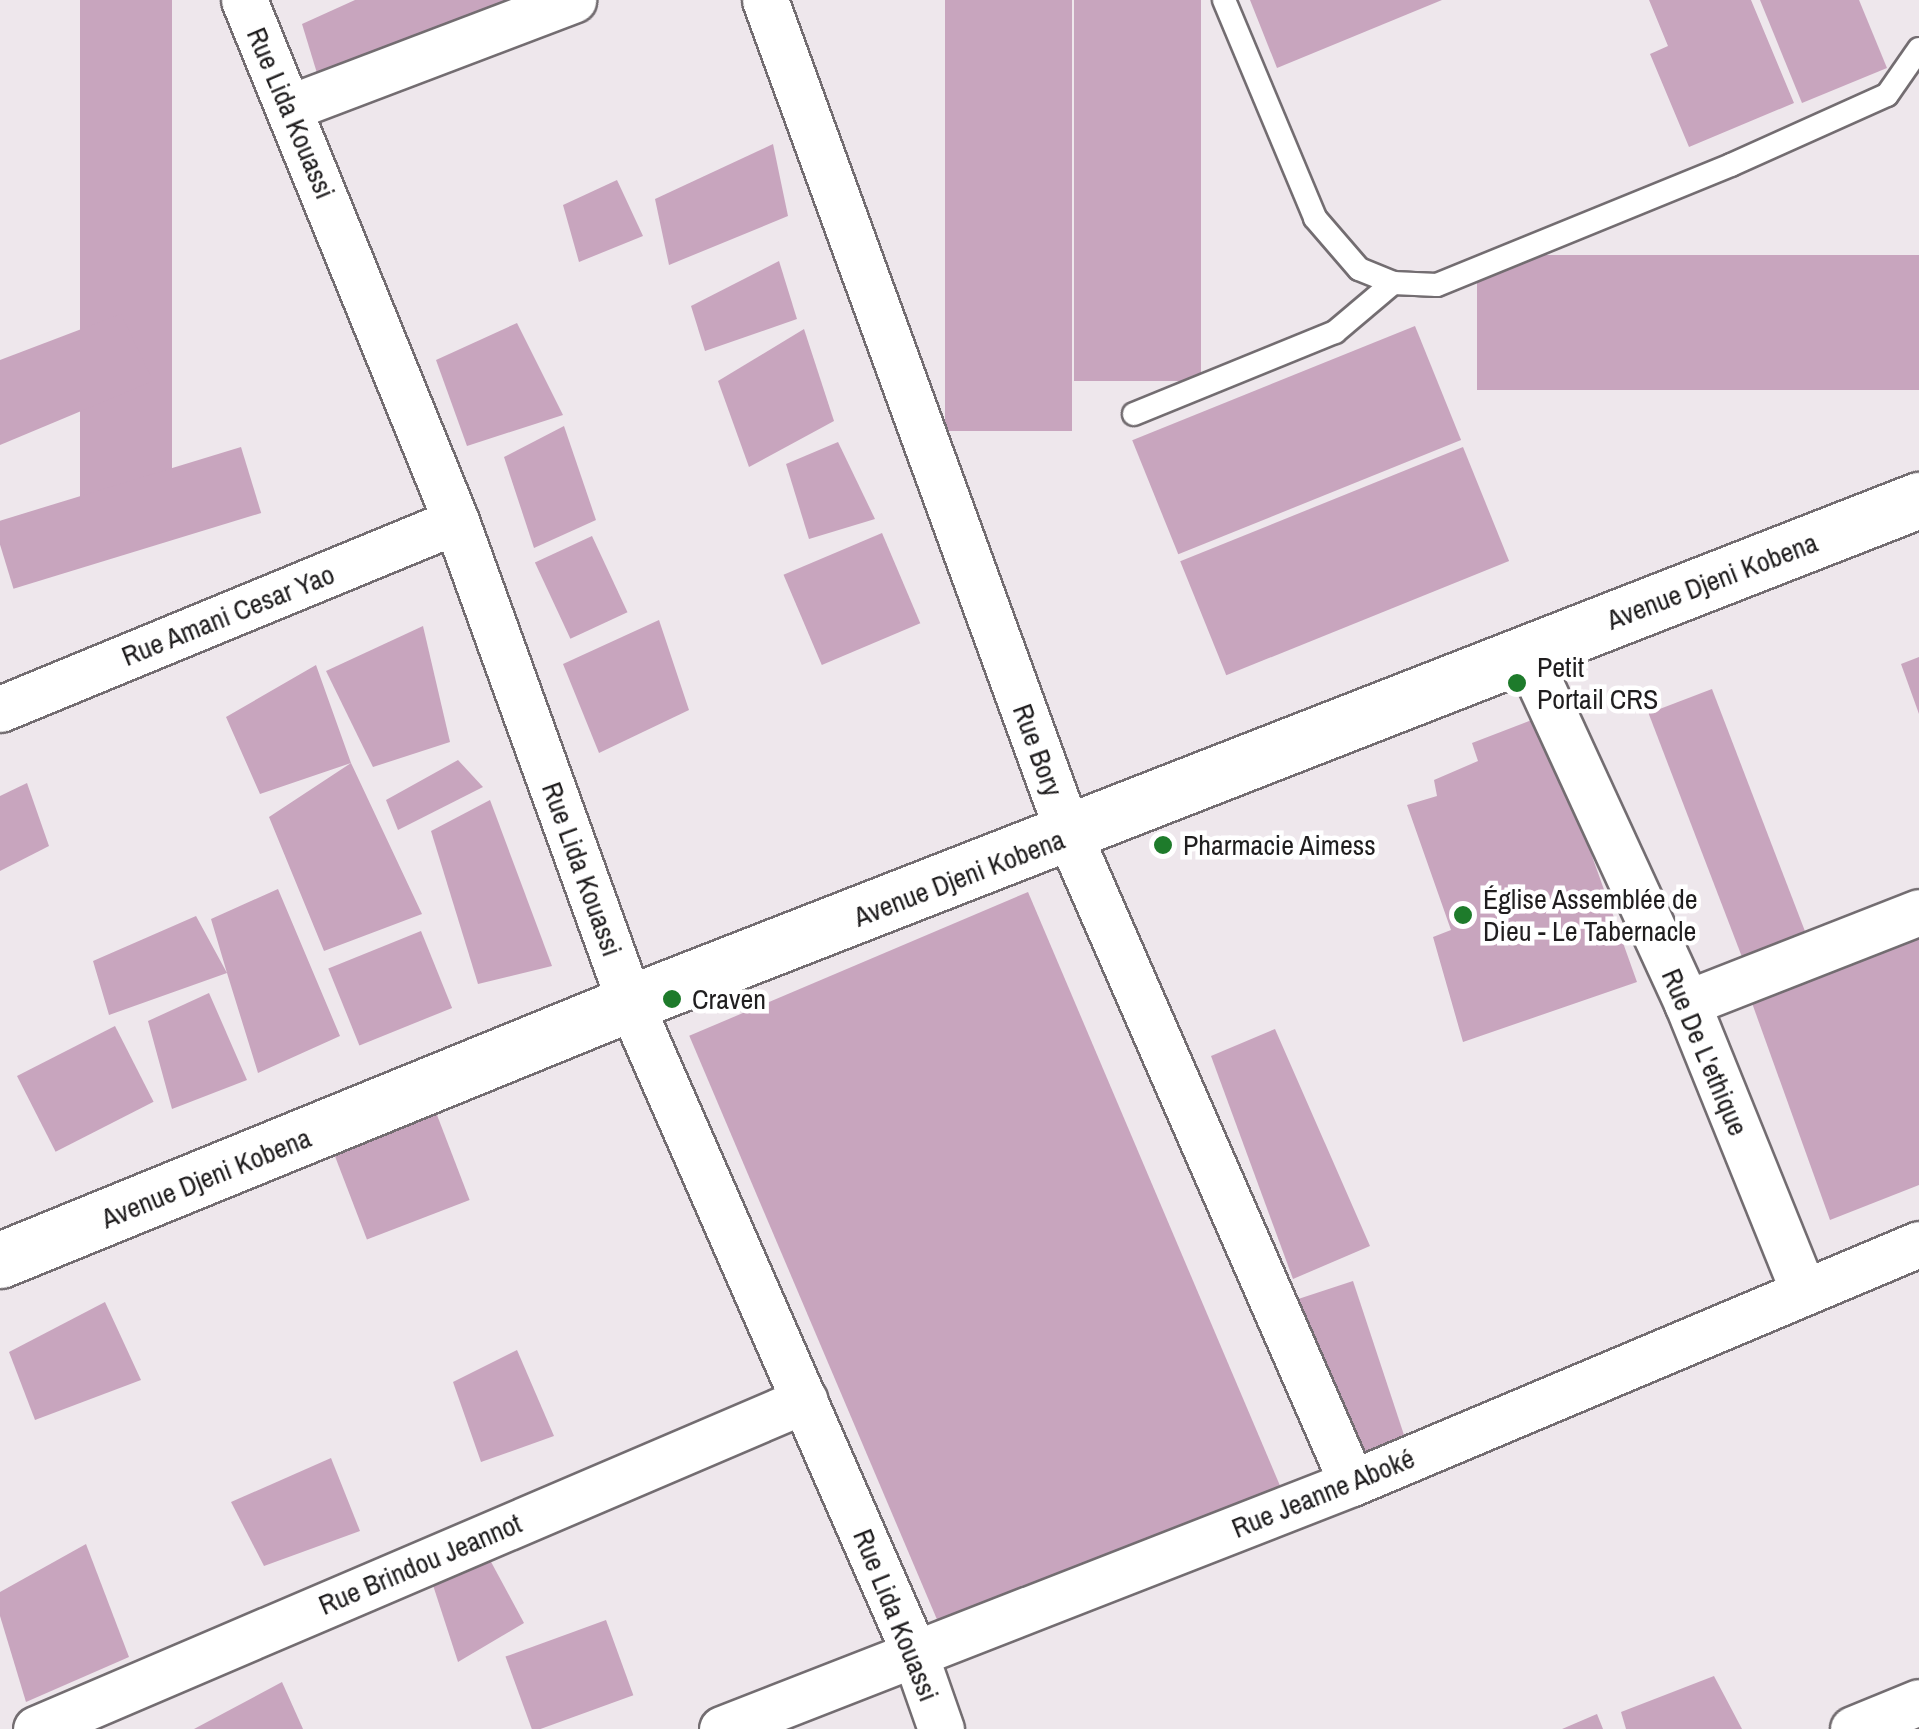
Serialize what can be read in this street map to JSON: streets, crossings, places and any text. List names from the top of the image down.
{
  "streets": {
    "street": [
      "Rue Lida Kouassi",
      "Avenue Djeni Kobena",
      "Rue Amani Cesar Yao",
      "Rue Bory",
      "Rue De L'ethique",
      "Rue Jeanne Aboké",
      "Rue Brindou Jeannot"
    ]
  },
  "crossings": [
    ["Rue Lida Kouassi", "Avenue Djeni Kobena"],
    ["Rue Lida Kouassi", "Rue Amani Cesar Yao"],
    ["Rue Lida Kouassi", "Rue Jeanne Aboké"],
    ["Rue Lida Kouassi", "Rue Brindou Jeannot"],
    ["Avenue Djeni Kobena", "Rue Bory"],
    ["Avenue Djeni Kobena", "Rue De L'ethique"],
    ["Rue Bory", "Rue Jeanne Aboké"],
    ["Rue De L'ethique", "Rue Jeanne Aboké"]
  ],
  "places": [
    "Petit Portail CRS",
    "Pharmacie Aimess",
    "Église Assemblée de Dieu - Le Tabernacle",
    "Craven"
  ]
}
